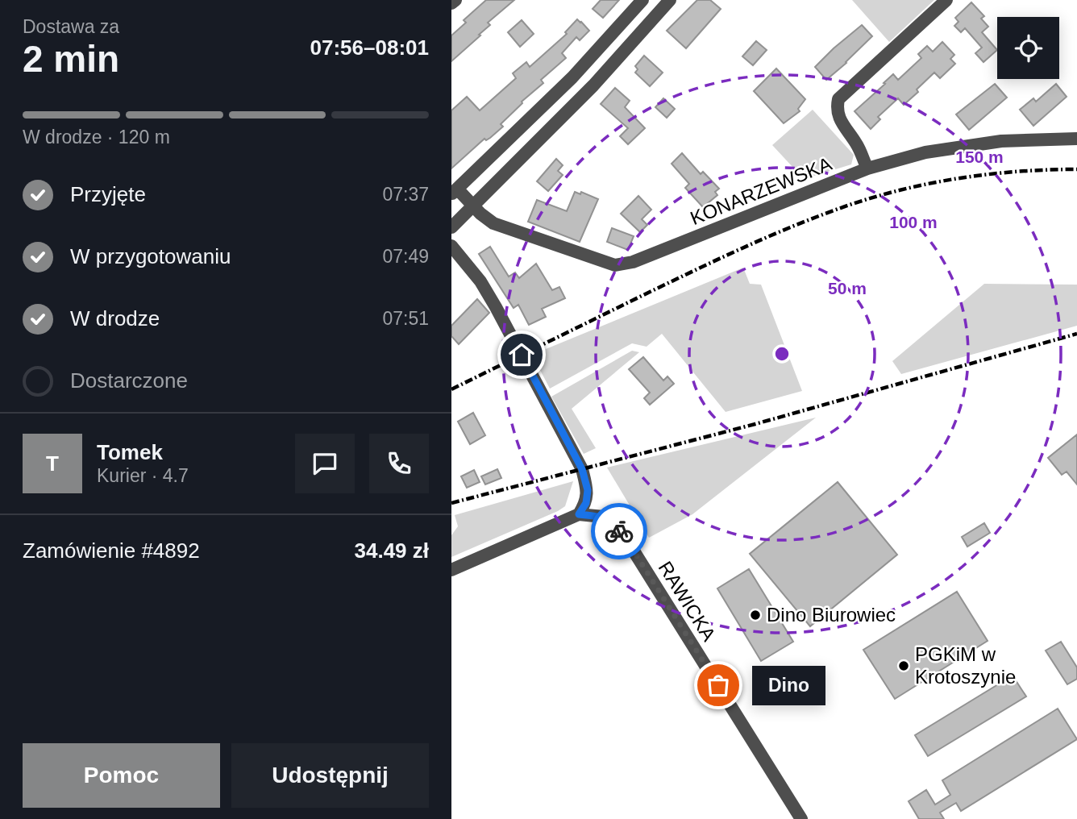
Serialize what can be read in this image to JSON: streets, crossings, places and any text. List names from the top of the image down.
{
  "streets": {
    "street": ["KONARZEWSKA", "RAWICKA"]
  },
  "places": ["Dino Biurowiec", "PGKiM w Krotoszynie", "Dino"],
  "page": {
    "heading": ["2 min", "Dostawa za", "07:56–08:01"],
    "panel": [
      "Tomek",
      "Kurier · 4.7",
      "Zamówienie #4892",
      "34.49 zł"
    ],
    "bar": "W drodze · 120 m",
    "list": [
      ["Przyjęte", "07:37"],
      ["W przygotowaniu", "07:49"],
      ["W drodze", "07:51"],
      "Dostarczone"
    ],
    "round": "T",
    "bubble": "Dino",
    "buttons": ["Pomoc", "Udostępnij"]
  },
  "rings": ["150 m", "100 m", "50 m"]
}
